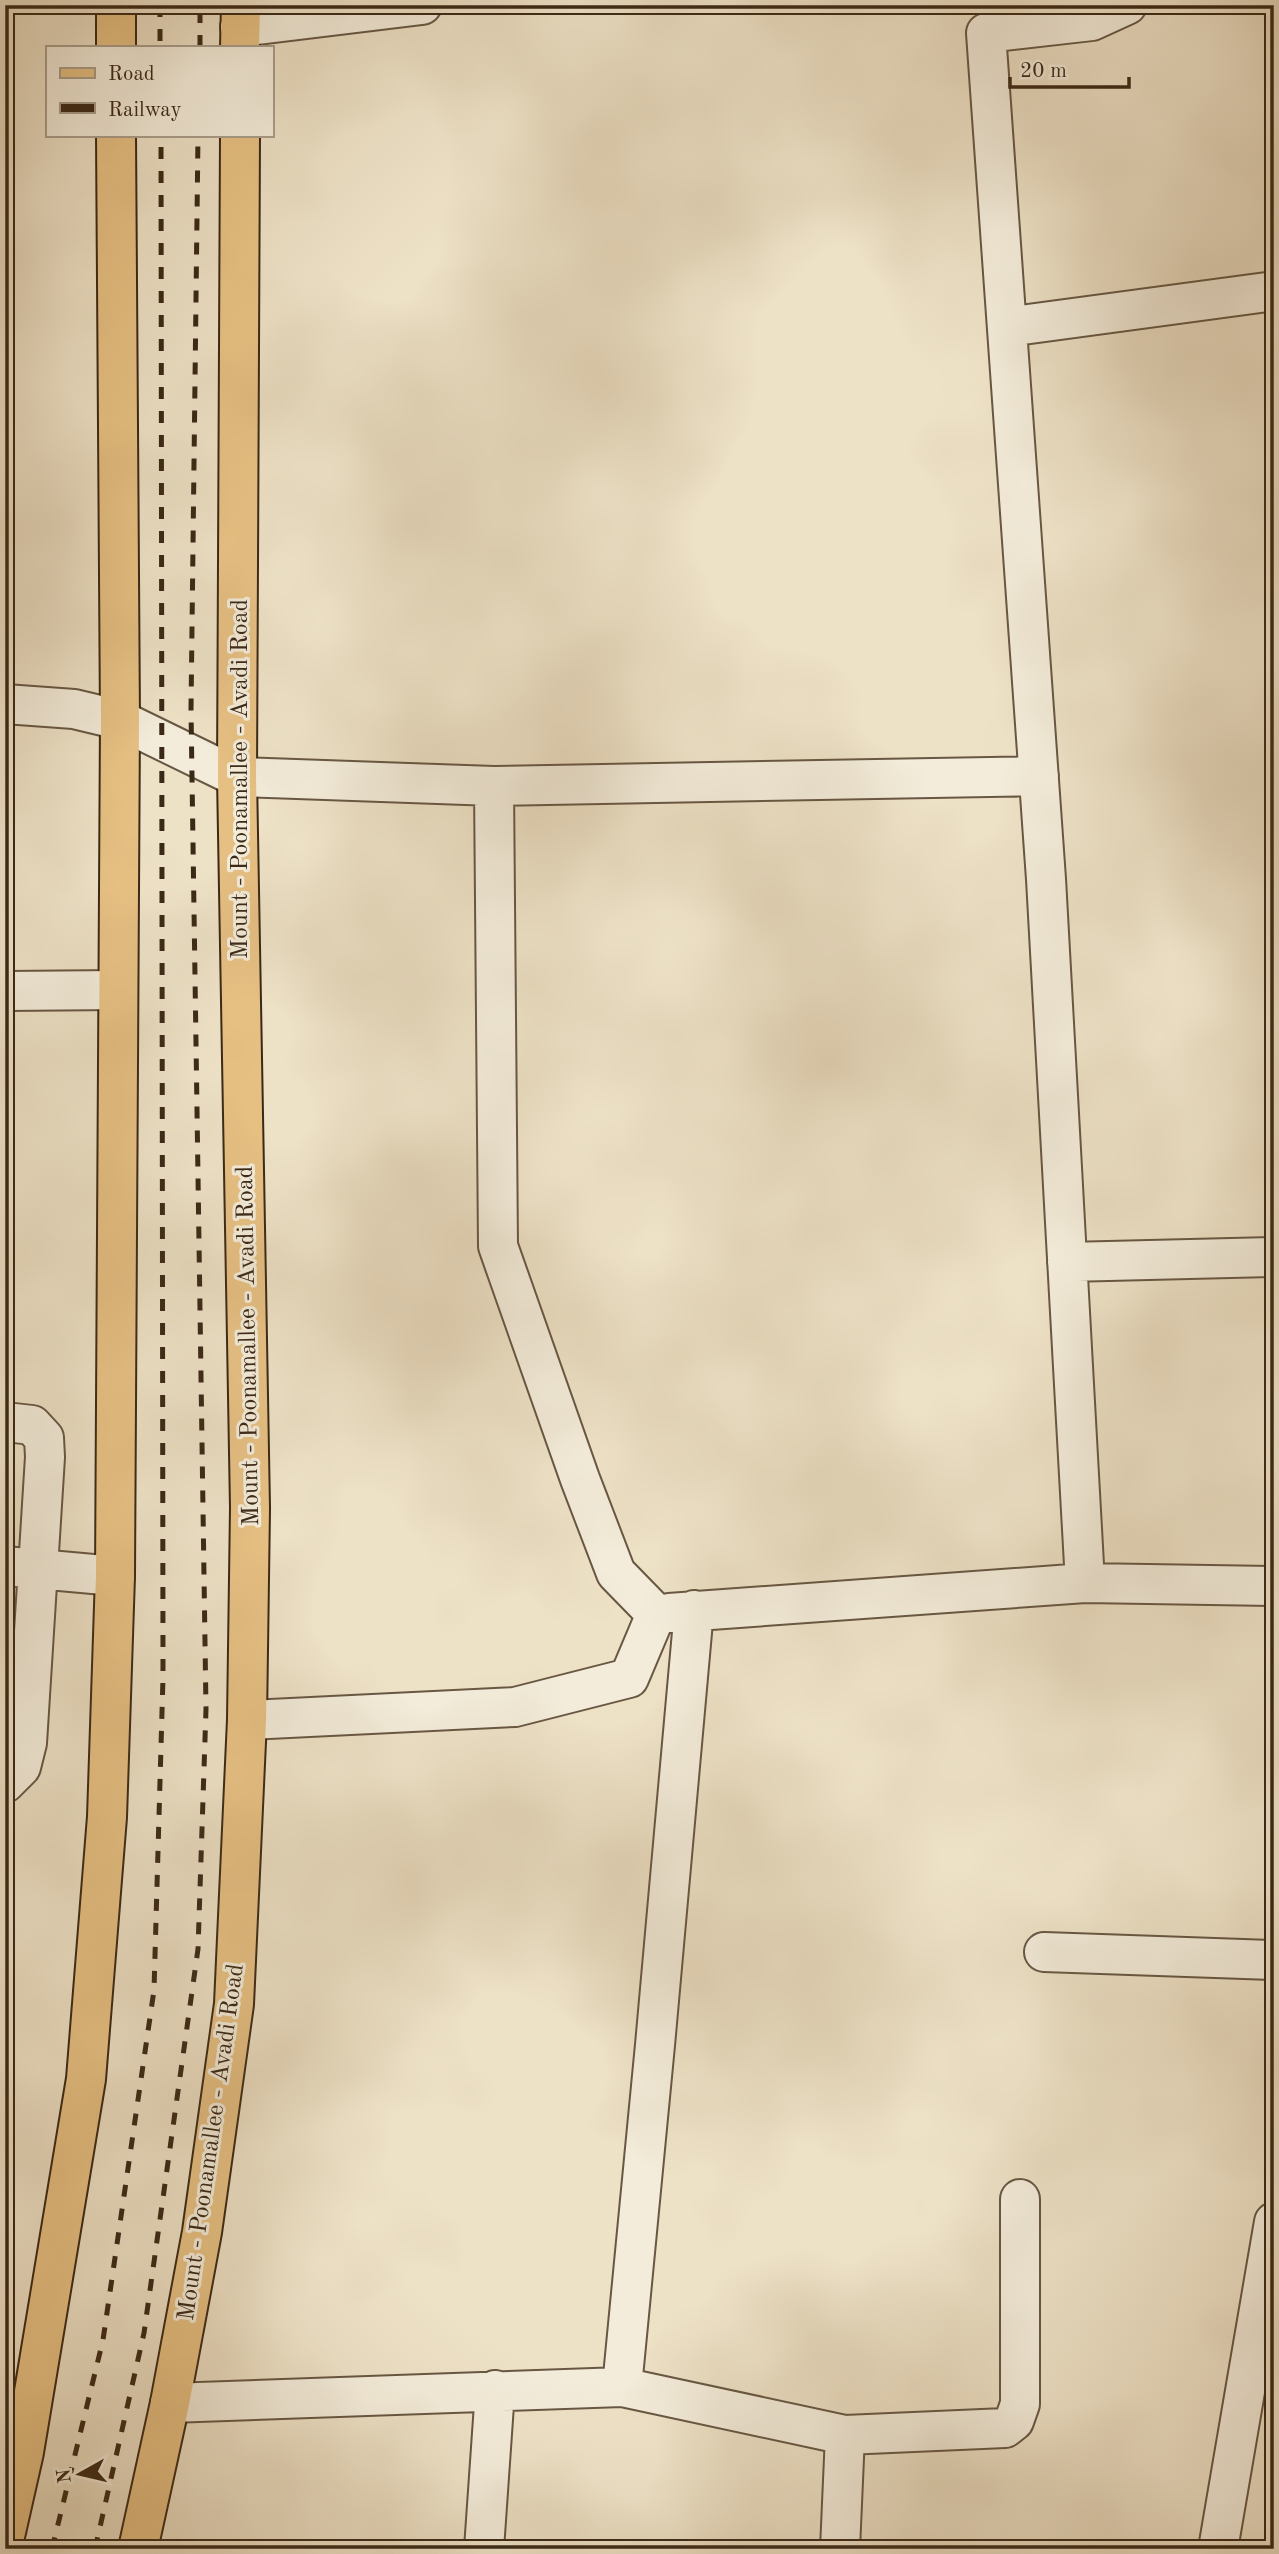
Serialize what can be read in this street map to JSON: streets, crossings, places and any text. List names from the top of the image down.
{
  "streets": {
    "main road": ["Mount - Poonamallee - Avadi Road"]
  },
  "legend": ["Road", "Railway"],
  "scale_bar": "20 m",
  "north": "left"
}
